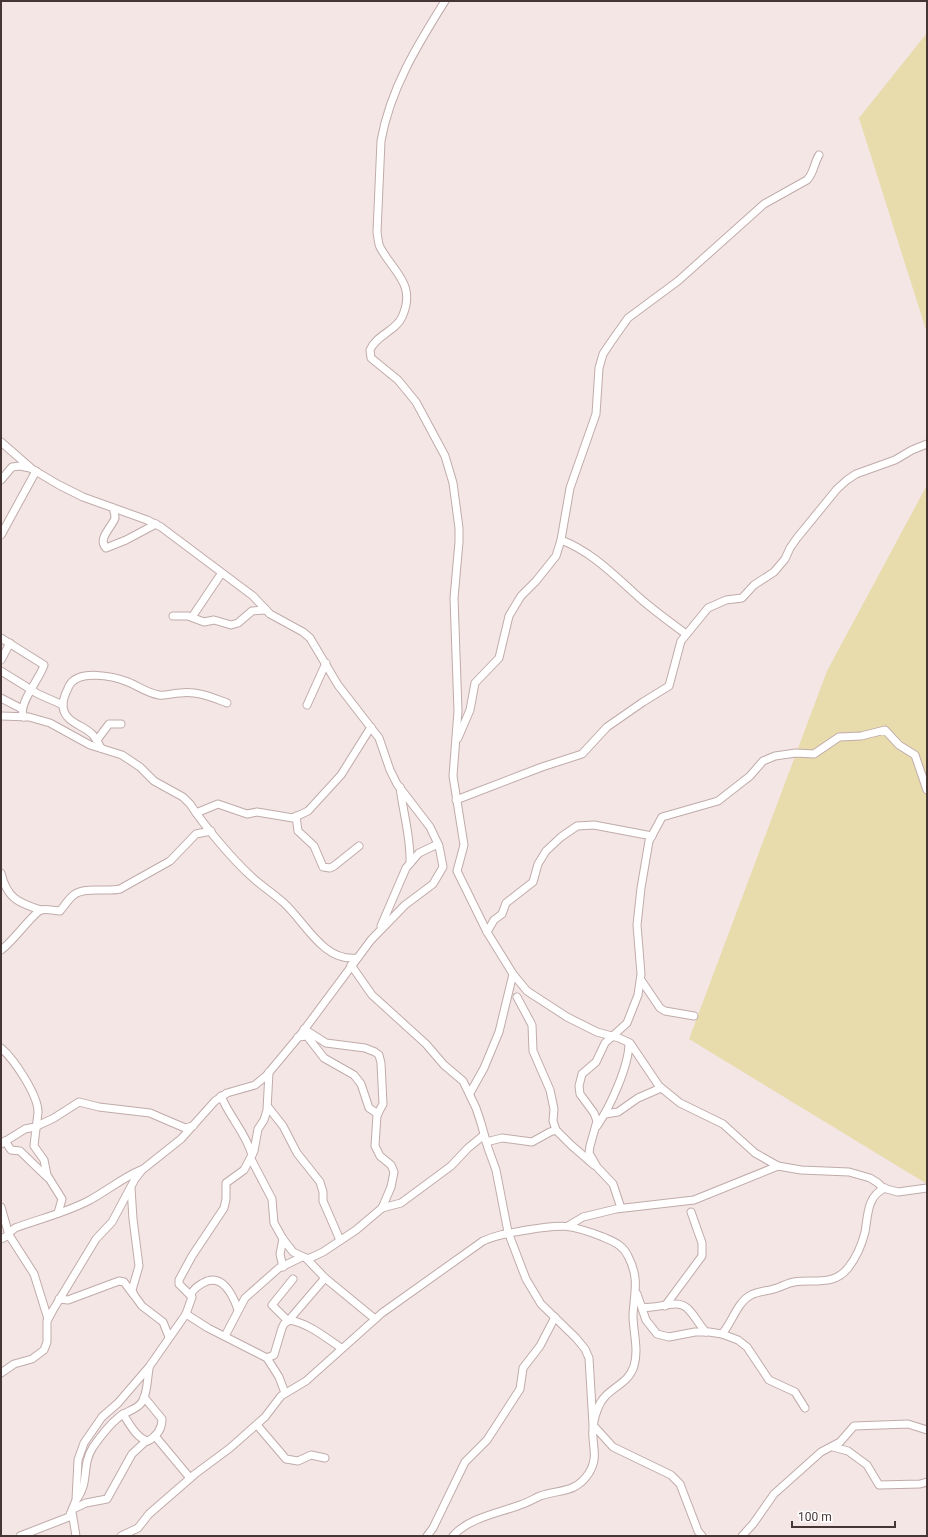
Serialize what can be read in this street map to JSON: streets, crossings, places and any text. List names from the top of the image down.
{
  "scale_bar": "100 m"
}
